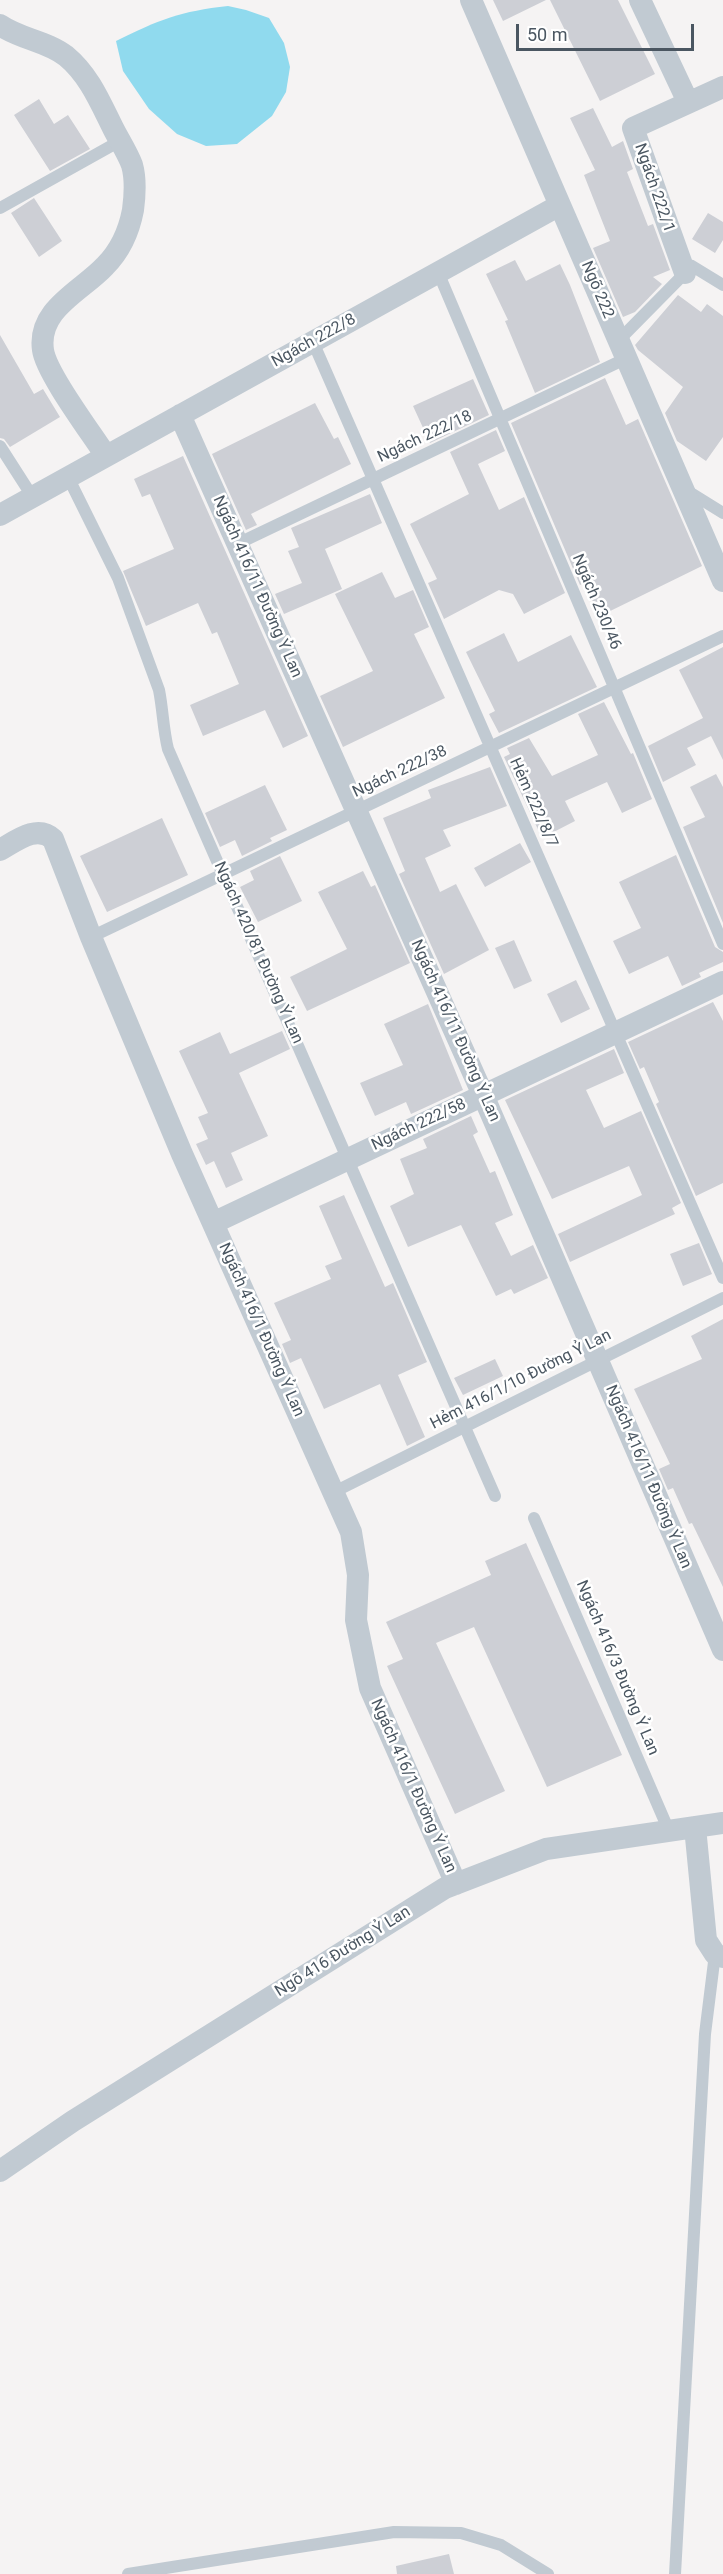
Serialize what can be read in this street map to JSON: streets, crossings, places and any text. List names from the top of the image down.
{
  "streets": {
    "street": [
      "Ngách 222/1",
      "Ngõ 222",
      "Ngách 222/8",
      "Ngách 416/11 Đường Ỷ Lan",
      "Ngách 222/58",
      "Ngách 416/1 Đường Ỷ Lan",
      "Ngõ 416 Đường Ỷ Lan"
    ],
    "lane": [
      "Ngách 222/18",
      "Ngách 230/46",
      "Ngách 222/38",
      "Hẻm 222/8/7",
      "Ngách 420/81 Đường Ỷ Lan",
      "Hẻm 416/1/10 Đường Ỷ Lan",
      "Ngách 416/3 Đường Ỷ Lan"
    ]
  },
  "crossings": [
    ["Ngách 222/1", "Ngách 222/18"],
    ["Ngõ 222", "Ngách 222/8"],
    ["Ngõ 222", "Ngách 222/18"],
    ["Ngách 222/8", "Ngách 416/11 Đường Ỷ Lan"],
    ["Ngách 222/8", "Ngách 230/46"],
    ["Ngách 222/8", "Hẻm 222/8/7"],
    ["Ngách 222/8", "Ngách 420/81 Đường Ỷ Lan"],
    ["Ngách 222/18", "Ngách 416/11 Đường Ỷ Lan"],
    ["Ngách 222/18", "Ngách 230/46"],
    ["Ngách 222/18", "Hẻm 222/8/7"],
    ["Ngách 416/11 Đường Ỷ Lan", "Ngách 222/38"],
    ["Ngách 416/11 Đường Ỷ Lan", "Ngách 222/58"],
    ["Ngách 416/11 Đường Ỷ Lan", "Hẻm 416/1/10 Đường Ỷ Lan"],
    ["Ngách 230/46", "Ngách 222/38"],
    ["Ngách 222/38", "Hẻm 222/8/7"],
    ["Ngách 222/38", "Ngách 420/81 Đường Ỷ Lan"],
    ["Ngách 222/38", "Ngách 416/1 Đường Ỷ Lan"],
    ["Hẻm 222/8/7", "Ngách 222/58"],
    ["Ngách 420/81 Đường Ỷ Lan", "Ngách 222/58"],
    ["Ngách 420/81 Đường Ỷ Lan", "Hẻm 416/1/10 Đường Ỷ Lan"],
    ["Ngách 222/58", "Ngách 416/1 Đường Ỷ Lan"],
    ["Ngách 416/1 Đường Ỷ Lan", "Hẻm 416/1/10 Đường Ỷ Lan"],
    ["Ngách 416/1 Đường Ỷ Lan", "Ngõ 416 Đường Ỷ Lan"],
    ["Ngách 416/3 Đường Ỷ Lan", "Ngõ 416 Đường Ỷ Lan"]
  ],
  "scale_bar": "50 m"
}
